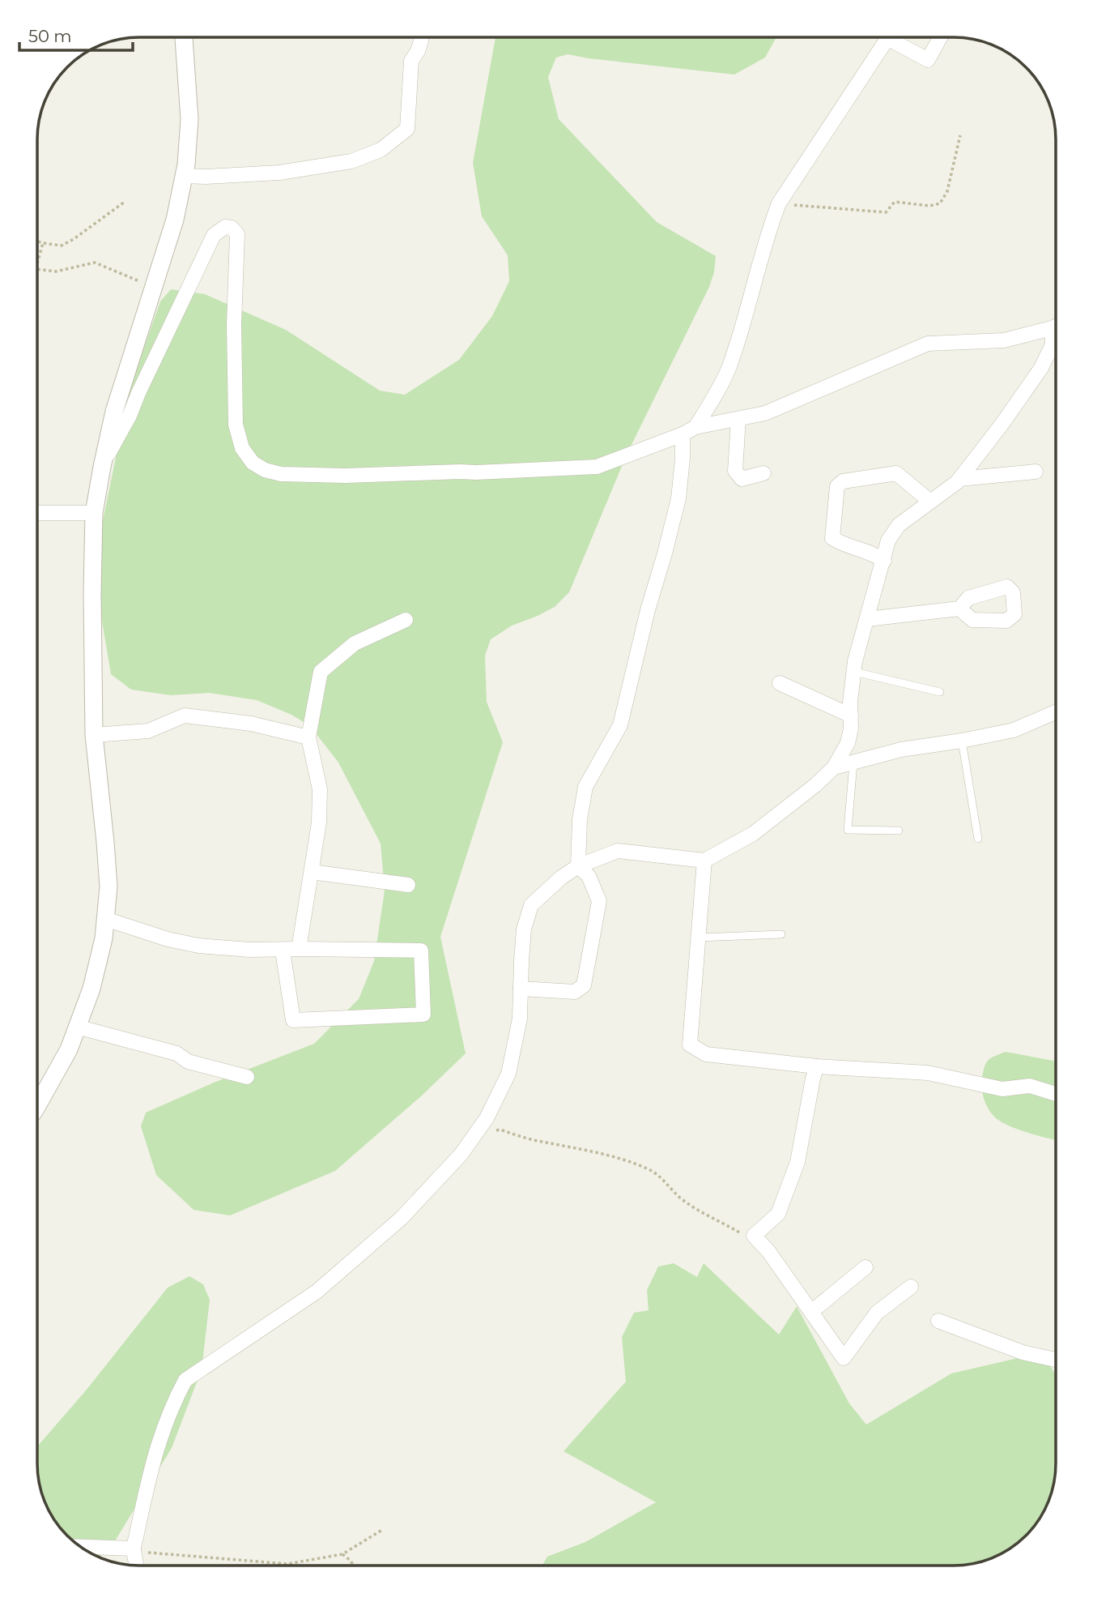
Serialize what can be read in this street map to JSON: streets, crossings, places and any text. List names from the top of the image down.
{
  "scale_bar": "50 m"
}
